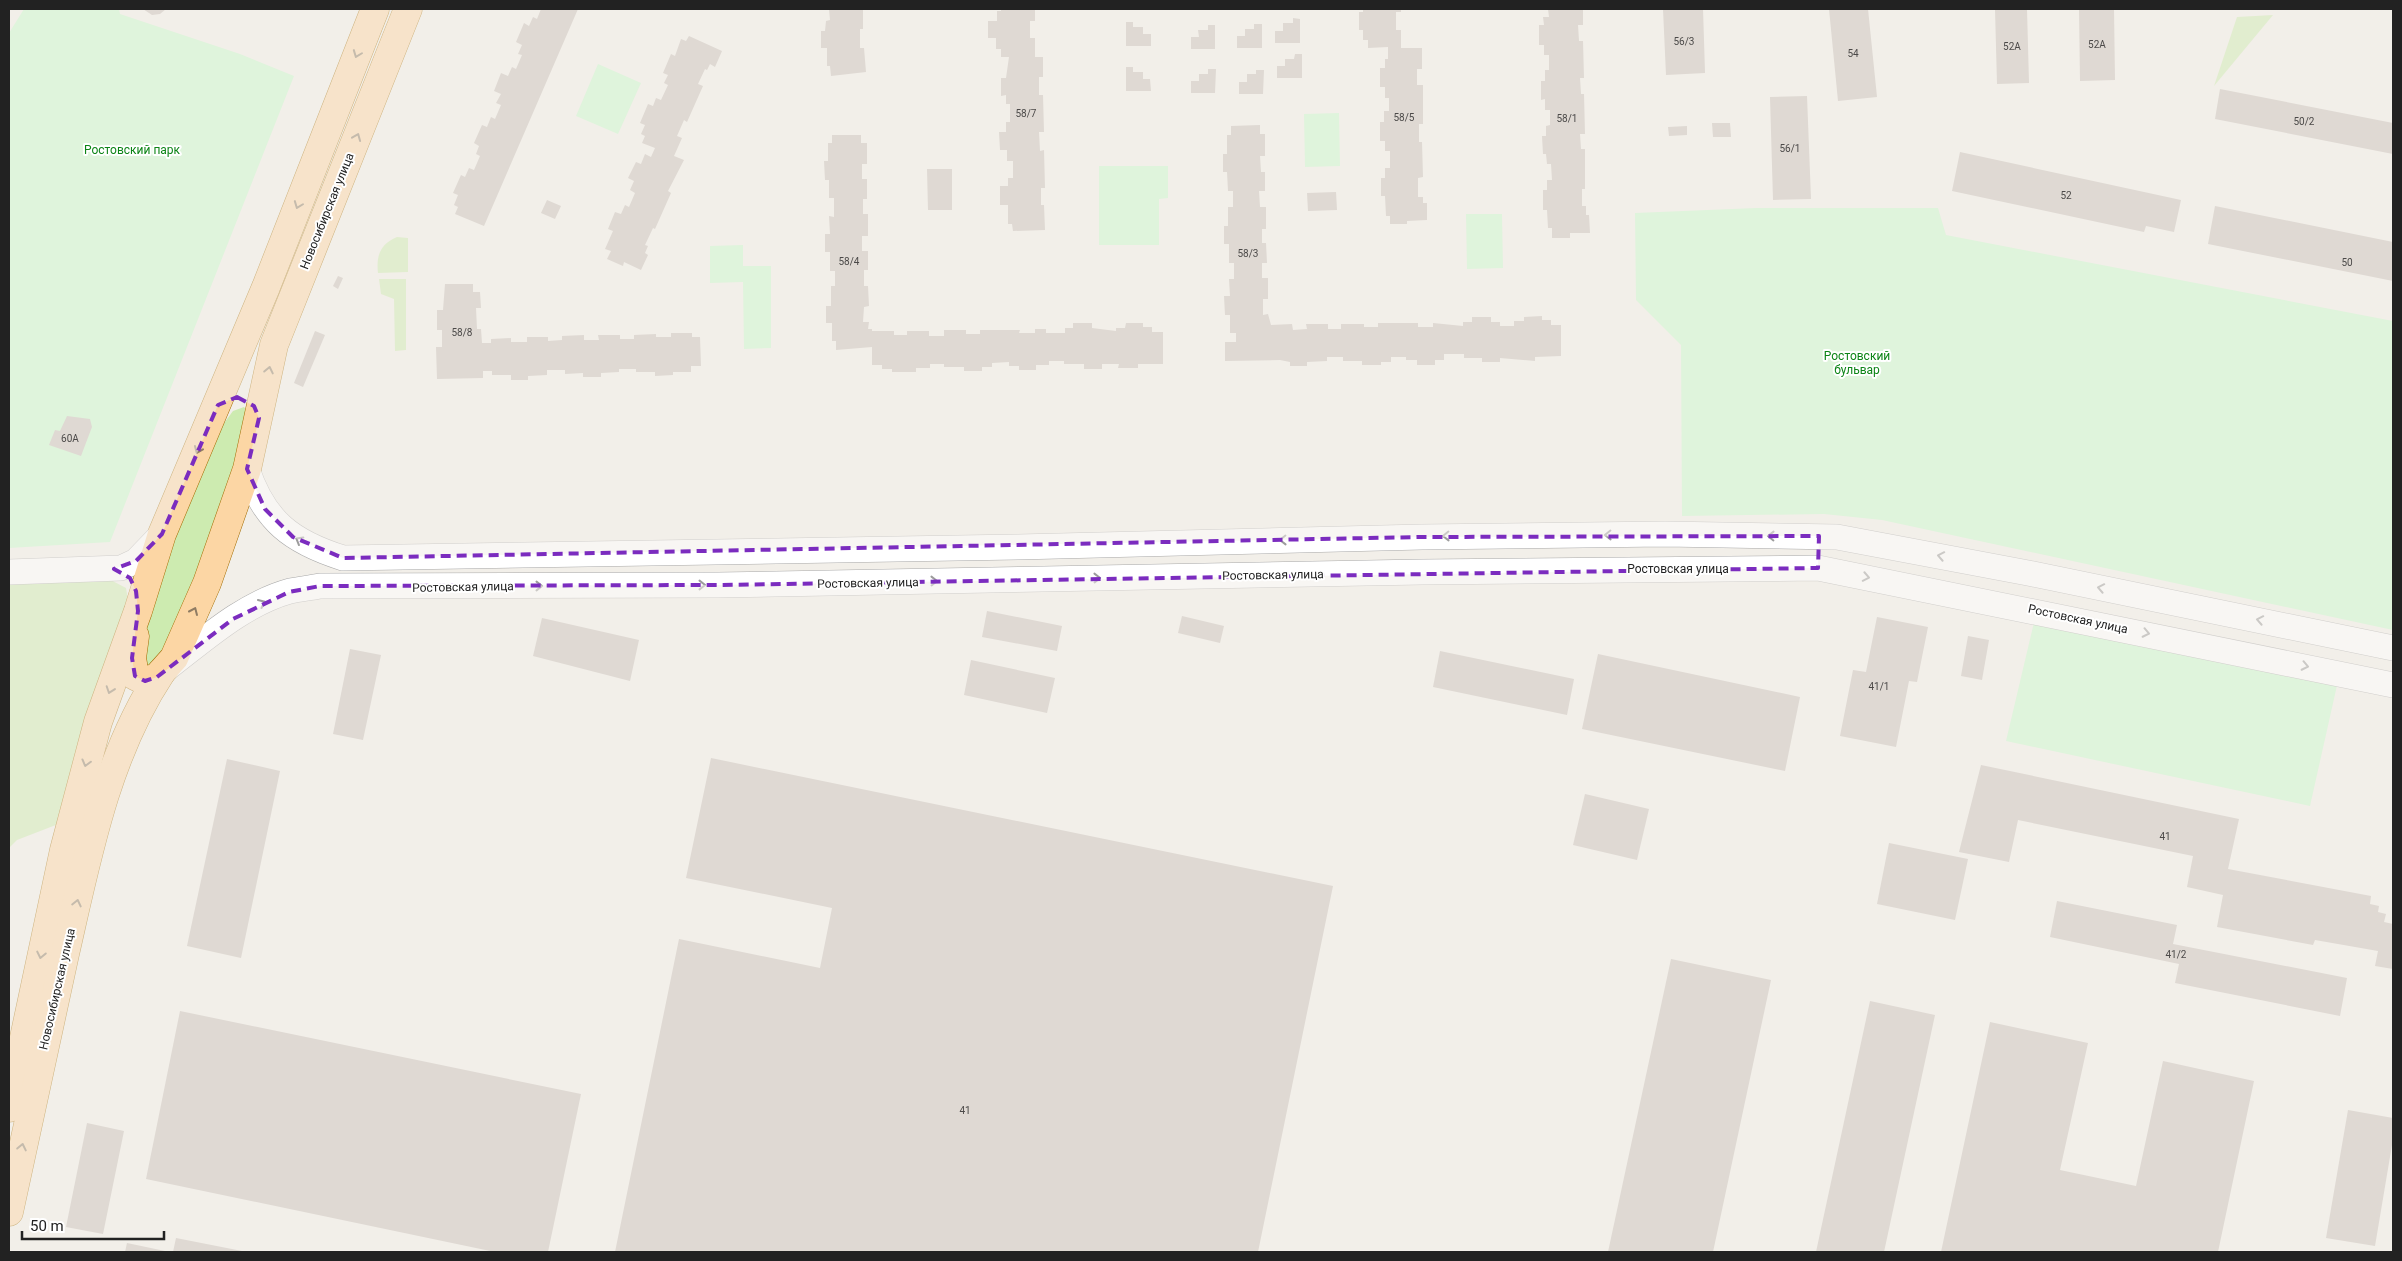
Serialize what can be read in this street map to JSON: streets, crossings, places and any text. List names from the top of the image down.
{
  "streets": {
    "main road": ["Новосибирская улица"],
    "street": ["Ростовская улица"]
  },
  "crossings": [
    ["Новосибирская улица", "Ростовская улица"]
  ],
  "parks": ["Ростовский парк", "Ростовский бульвар"],
  "house_numbers": [
    "56/3",
    "52А",
    "52А",
    "54",
    "58/7",
    "58/5",
    "58/1",
    "50/2",
    "56/1",
    "52",
    "58/3",
    "58/4",
    "50",
    "58/8",
    "60А",
    "41/1",
    "41",
    "41/2",
    "41"
  ],
  "scale_bar": "50 m"
}
